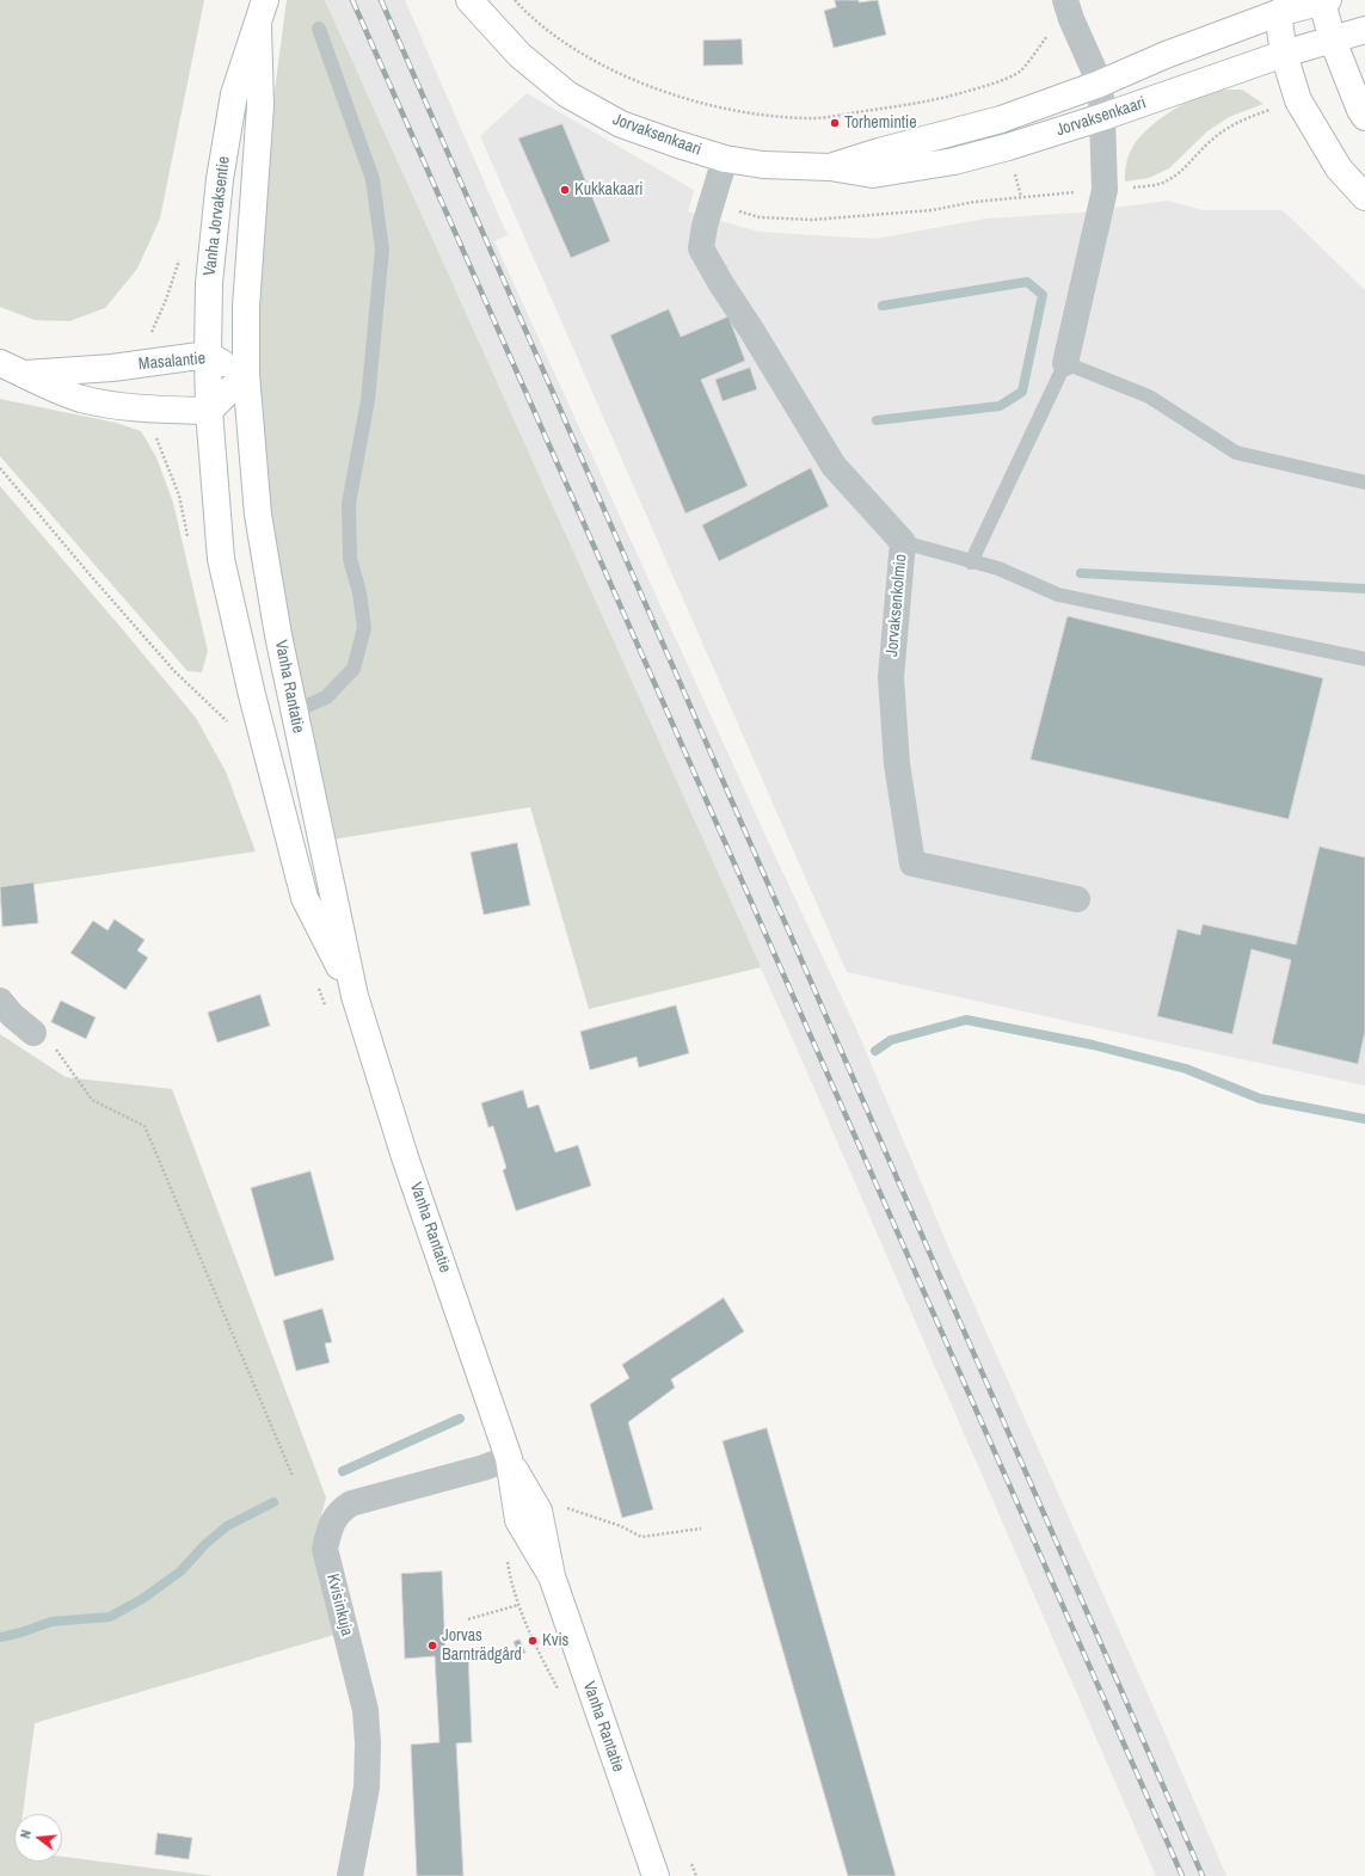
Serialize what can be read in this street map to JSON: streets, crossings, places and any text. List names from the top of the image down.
{
  "streets": {
    "main road": [
      "Jorvaksenkaari",
      "Vanha Jorvaksentie",
      "Masalantie",
      "Vanha Rantatie"
    ],
    "street": ["Jorvaksenkolmio", "Kvisinkuja"]
  },
  "crossings": [
    ["Jorvaksenkaari", "Jorvaksenkolmio"],
    ["Vanha Jorvaksentie", "Masalantie"],
    ["Vanha Jorvaksentie", "Vanha Rantatie"],
    ["Masalantie", "Vanha Rantatie"],
    ["Vanha Rantatie", "Kvisinkuja"]
  ],
  "places": [
    "Torhemintie",
    "Kukkakaari",
    "Kvis",
    "Jorvas Barnträdgård"
  ],
  "north": "left"
}
